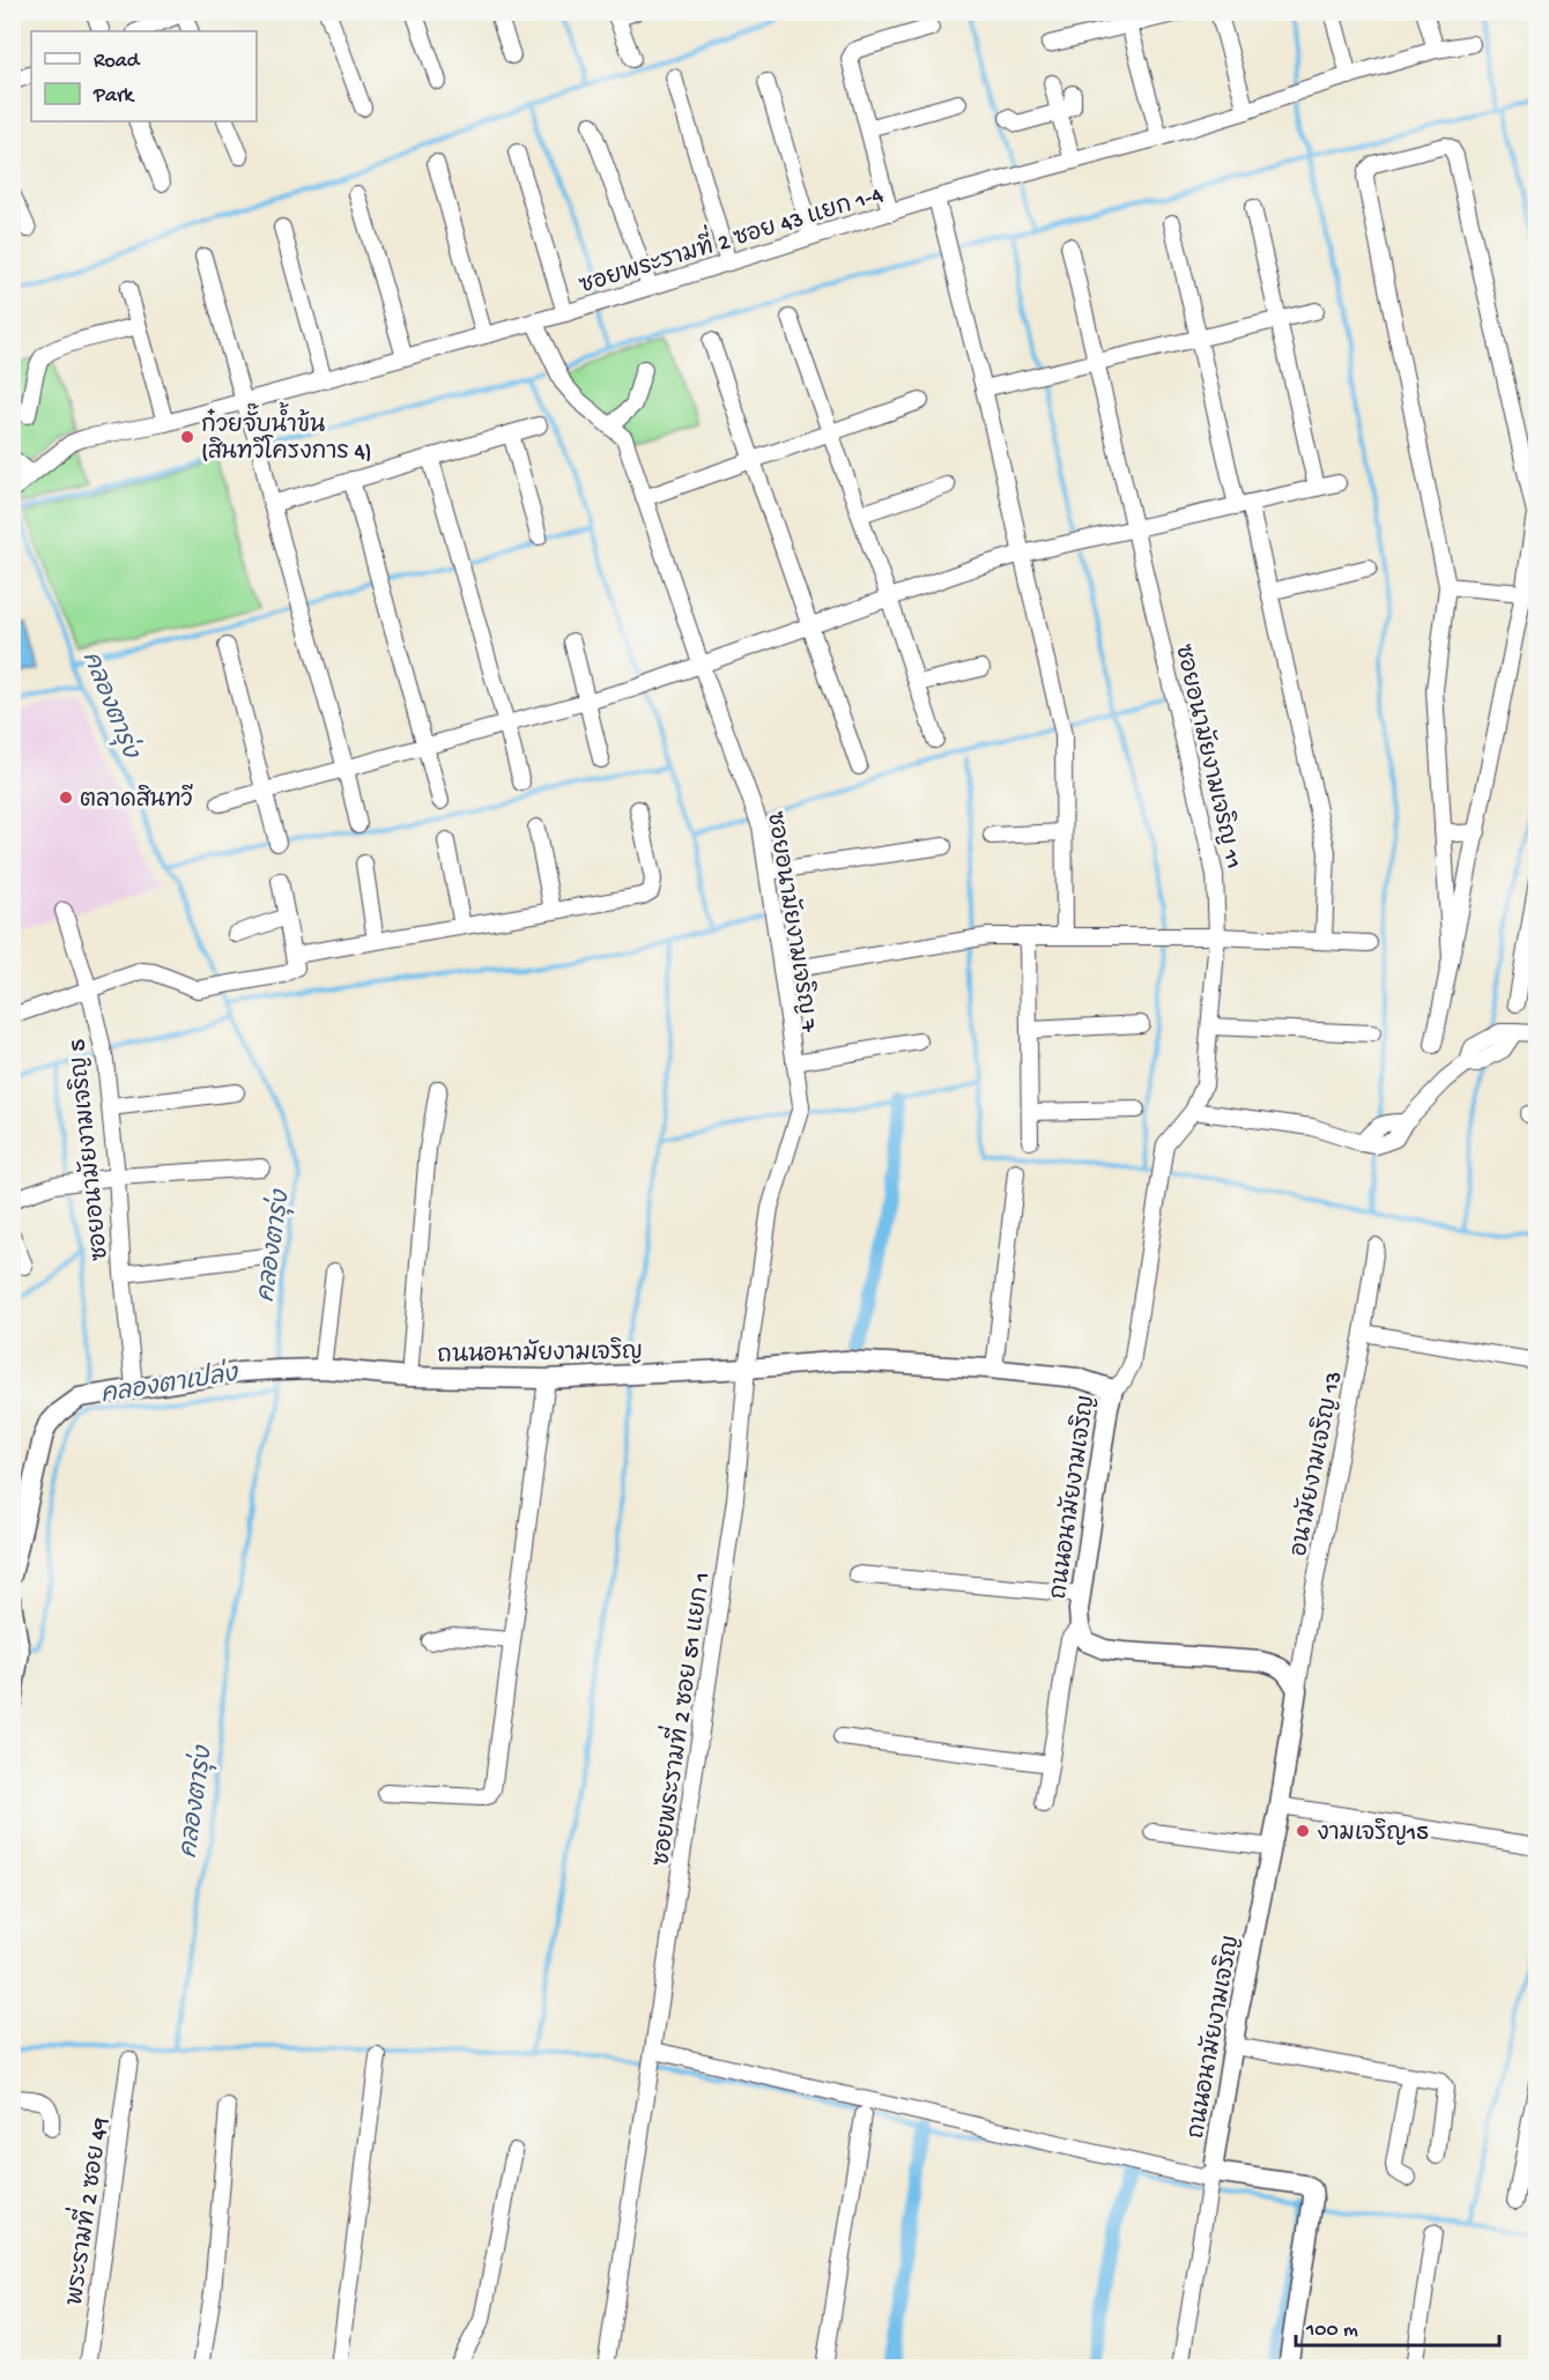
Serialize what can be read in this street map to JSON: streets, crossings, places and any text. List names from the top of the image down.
{
  "streets": {
    "street": [
      "ซอยพระรามที่ 2 ซอย 43 แยก 1-4",
      "ซอยอนามัยงามเจริญ 11",
      "ซอยอนามัยงามเจริญ 7",
      "ซอยอนามัยงามเจริญ 5",
      "ถนนอนามัยงามเจริญ",
      "อนามัยงามเจริญ 13",
      "ซอยพระรามที่ 2 ซอย 51 แยก 1",
      "พระรามที่ 2 ซอย 49"
    ]
  },
  "crossings": [
    ["ซอยพระรามที่ 2 ซอย 43 แยก 1-4", "ซอยอนามัยงามเจริญ 7"],
    ["ซอยอนามัยงามเจริญ 11", "ถนนอนามัยงามเจริญ"],
    ["ซอยอนามัยงามเจริญ 7", "ถนนอนามัยงามเจริญ"],
    ["ซอยอนามัยงามเจริญ 7", "ซอยพระรามที่ 2 ซอย 51 แยก 1"],
    ["ซอยอนามัยงามเจริญ 5", "ถนนอนามัยงามเจริญ"],
    ["ถนนอนามัยงามเจริญ", "อนามัยงามเจริญ 13"],
    ["ถนนอนามัยงามเจริญ", "ซอยพระรามที่ 2 ซอย 51 แยก 1"]
  ],
  "water": ["คลองตารุ่ง", "คลองตาเปล่ง"],
  "places": ["ก๋วยจั๊บน้ำข้น (สินทวีโครงการ 4)", "ตลาดสินทวี", "งามเจริญ15"],
  "legend": ["Road", "Park"],
  "scale_bar": "100 m"
}
